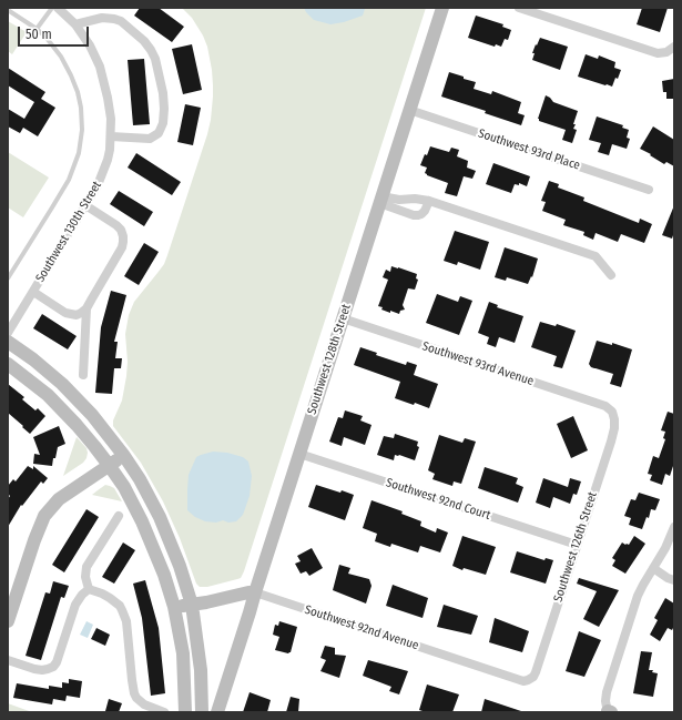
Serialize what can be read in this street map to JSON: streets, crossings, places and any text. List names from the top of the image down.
{
  "streets": {
    "street": [
      "Southwest 93rd Place",
      "Southwest 130th Street",
      "Southwest 128th Street",
      "Southwest 93rd Avenue",
      "Southwest 92nd Court",
      "Southwest 126th Street",
      "Southwest 92nd Avenue"
    ]
  },
  "crossings": [
    ["Southwest 93rd Place", "Southwest 128th Street"],
    ["Southwest 128th Street", "Southwest 93rd Avenue"],
    ["Southwest 128th Street", "Southwest 92nd Court"],
    ["Southwest 128th Street", "Southwest 92nd Avenue"],
    ["Southwest 93rd Avenue", "Southwest 126th Street"],
    ["Southwest 92nd Court", "Southwest 126th Street"],
    ["Southwest 126th Street", "Southwest 92nd Avenue"]
  ],
  "scale_bar": "50 m"
}
